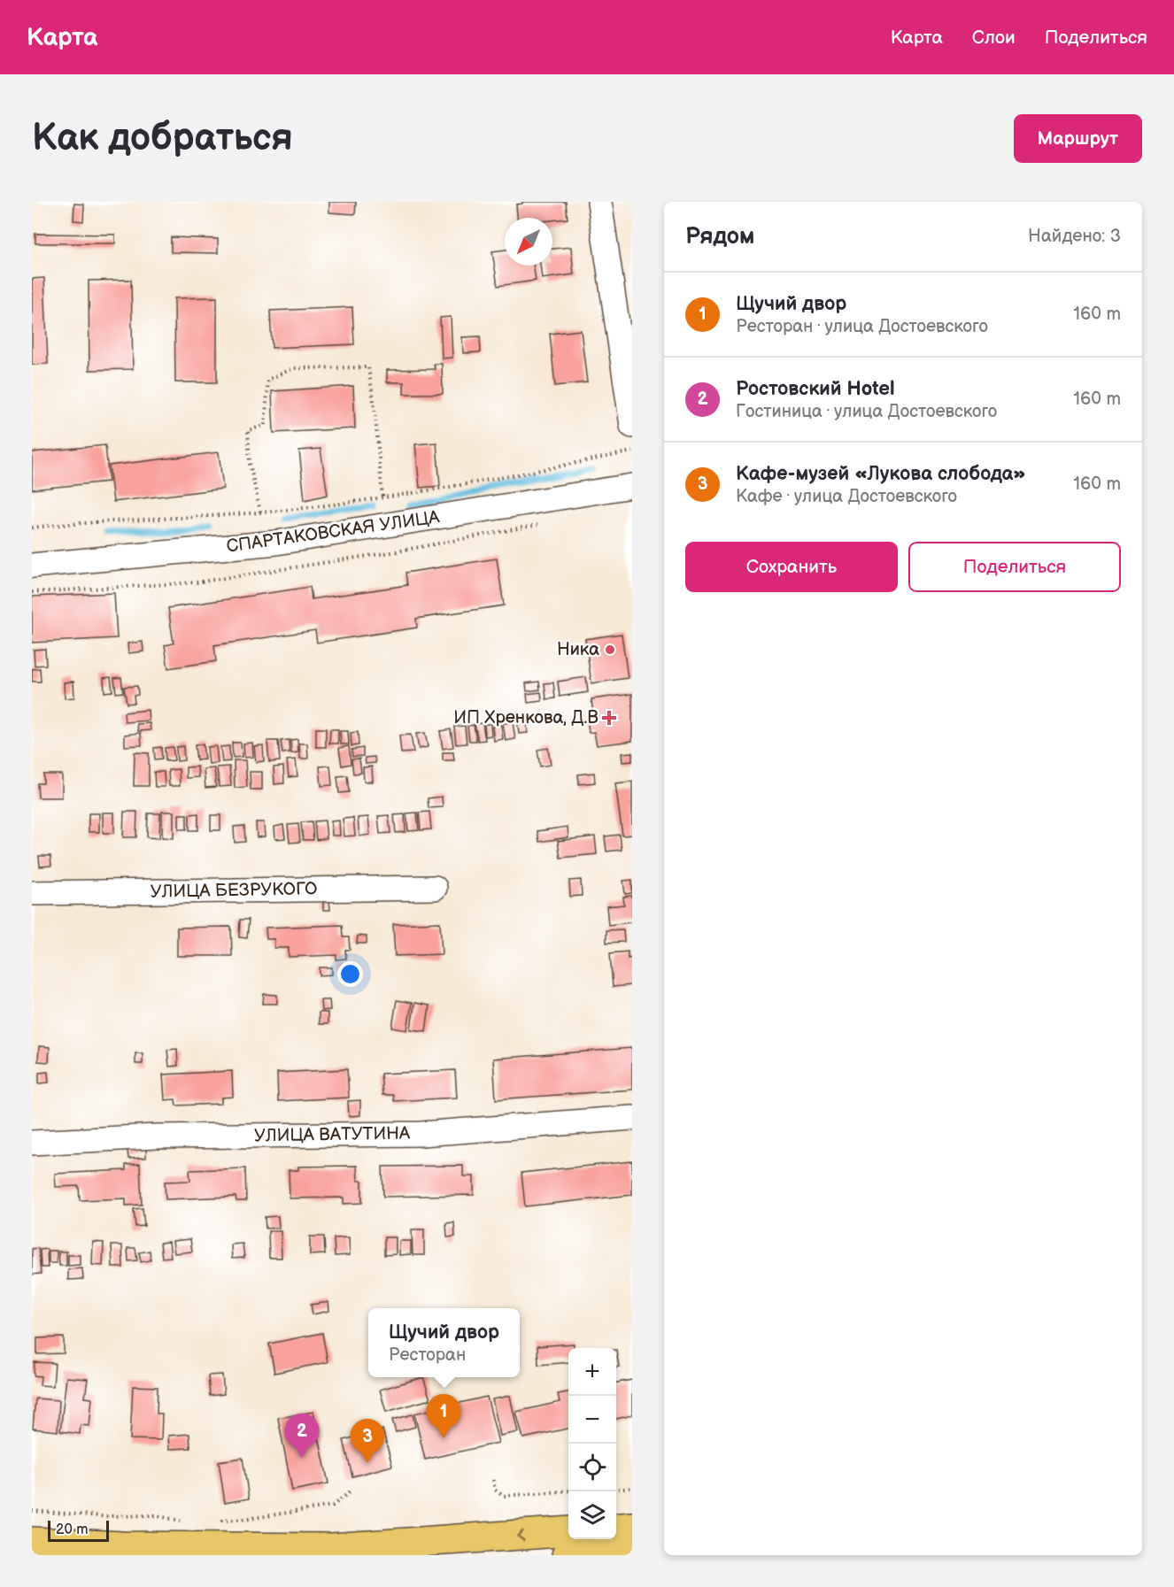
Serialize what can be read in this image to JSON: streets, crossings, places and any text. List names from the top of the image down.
{
  "streets": {
    "street": ["СПАРТАКОВСКАЯ УЛИЦА", "УЛИЦА БЕЗРУКОГО", "УЛИЦА ВАТУТИНА"]
  },
  "places": {
    "other": ["Ника"],
    "health": ["ИП Хренкова, Д.В"]
  },
  "scale_bar": "20 m",
  "north": "bottom left",
  "page": {
    "header": "Карта",
    "nav": ["Карта", "Слои", "Поделиться"],
    "buttons": [
      "Маршрут",
      ["Сохранить", "Поделиться"]
    ],
    "title": "Как добраться",
    "heading": ["Рядом", "Найдено: 3"],
    "list": [
      {
        "mark": "1",
        "name": "Щучий двор",
        "note": "Ресторан · улица Достоевского",
        "value": "160 m"
      },
      {
        "mark": "2",
        "name": "Ростовский Hotel",
        "note": "Гостиница · улица Достоевского",
        "value": "160 m"
      },
      {
        "mark": "3",
        "name": "Кафе-музей «Лукова слобода»",
        "note": "Кафе · улица Достоевского",
        "value": "160 m"
      }
    ],
    "popup": ["Щучий двор", "Ресторан"],
    "map_buttons": ["+", "−"],
    "pins": ["1", "2", "3"],
    "scale": "20 m"
  }
}
